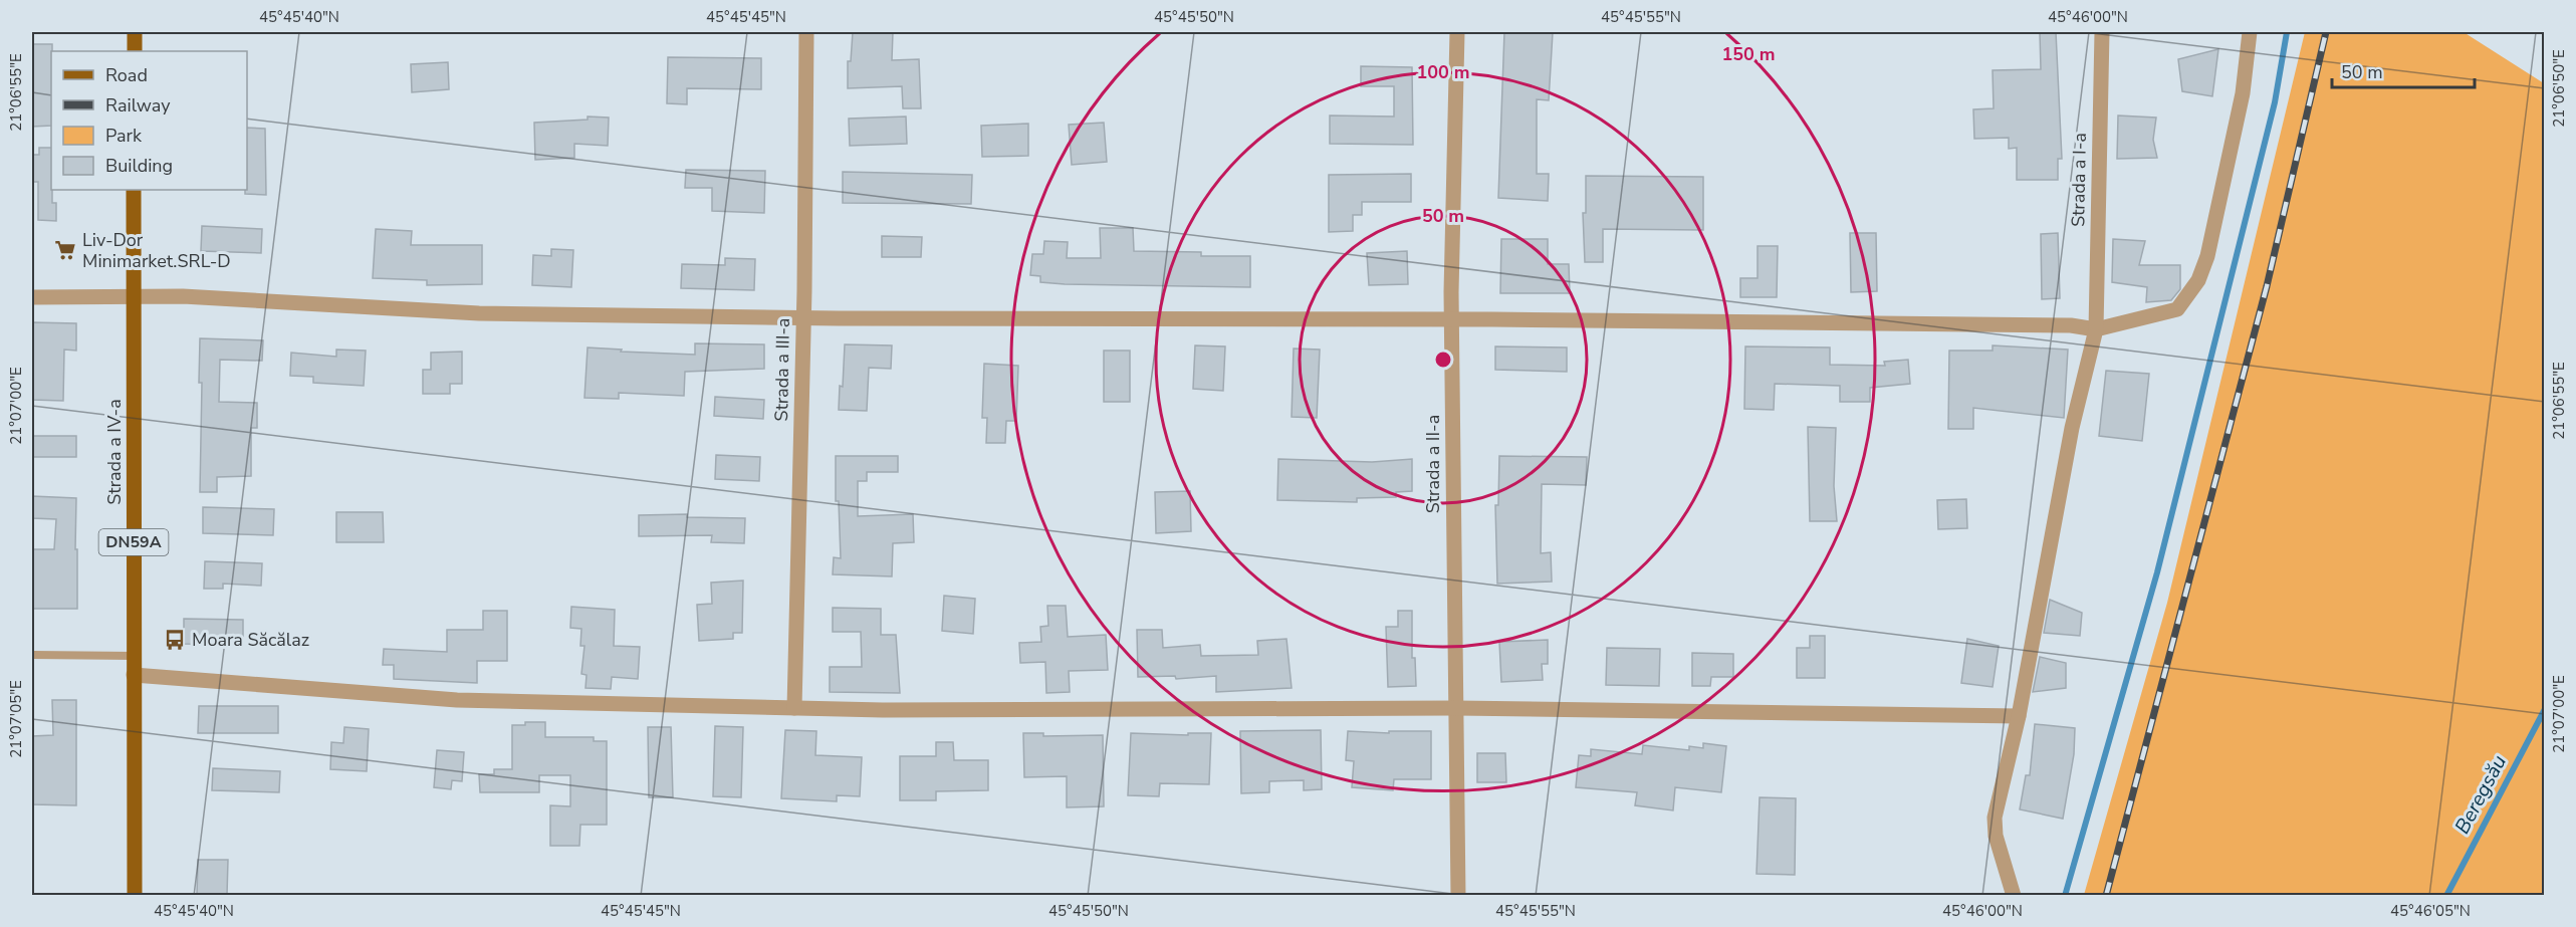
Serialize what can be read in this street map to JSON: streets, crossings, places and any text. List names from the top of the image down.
{
  "streets": {
    "main road": ["Strada a IV-a", "DN59A"],
    "street": ["Strada a I-a", "Strada a III-a", "Strada a II-a"]
  },
  "water": ["Beregsău"],
  "places": {
    "supermarket": ["Liv-Dor Minimarket.SRL-D"],
    "bus stop": ["Moara Săcălaz"]
  },
  "legend": [
    "Road",
    "Railway",
    "Park",
    "Building"
  ],
  "scale_bar": "50 m",
  "coordinates": [
    "45°45'40\"N",
    "45°45'45\"N",
    "45°45'50\"N",
    "45°45'55\"N",
    "45°46'00\"N",
    "21°06'50\"E",
    "21°06'55\"E",
    "21°07'00\"E",
    "21°07'05\"E",
    "45°46'05\"N"
  ],
  "rings": ["150 m", "100 m", "50 m"]
}
